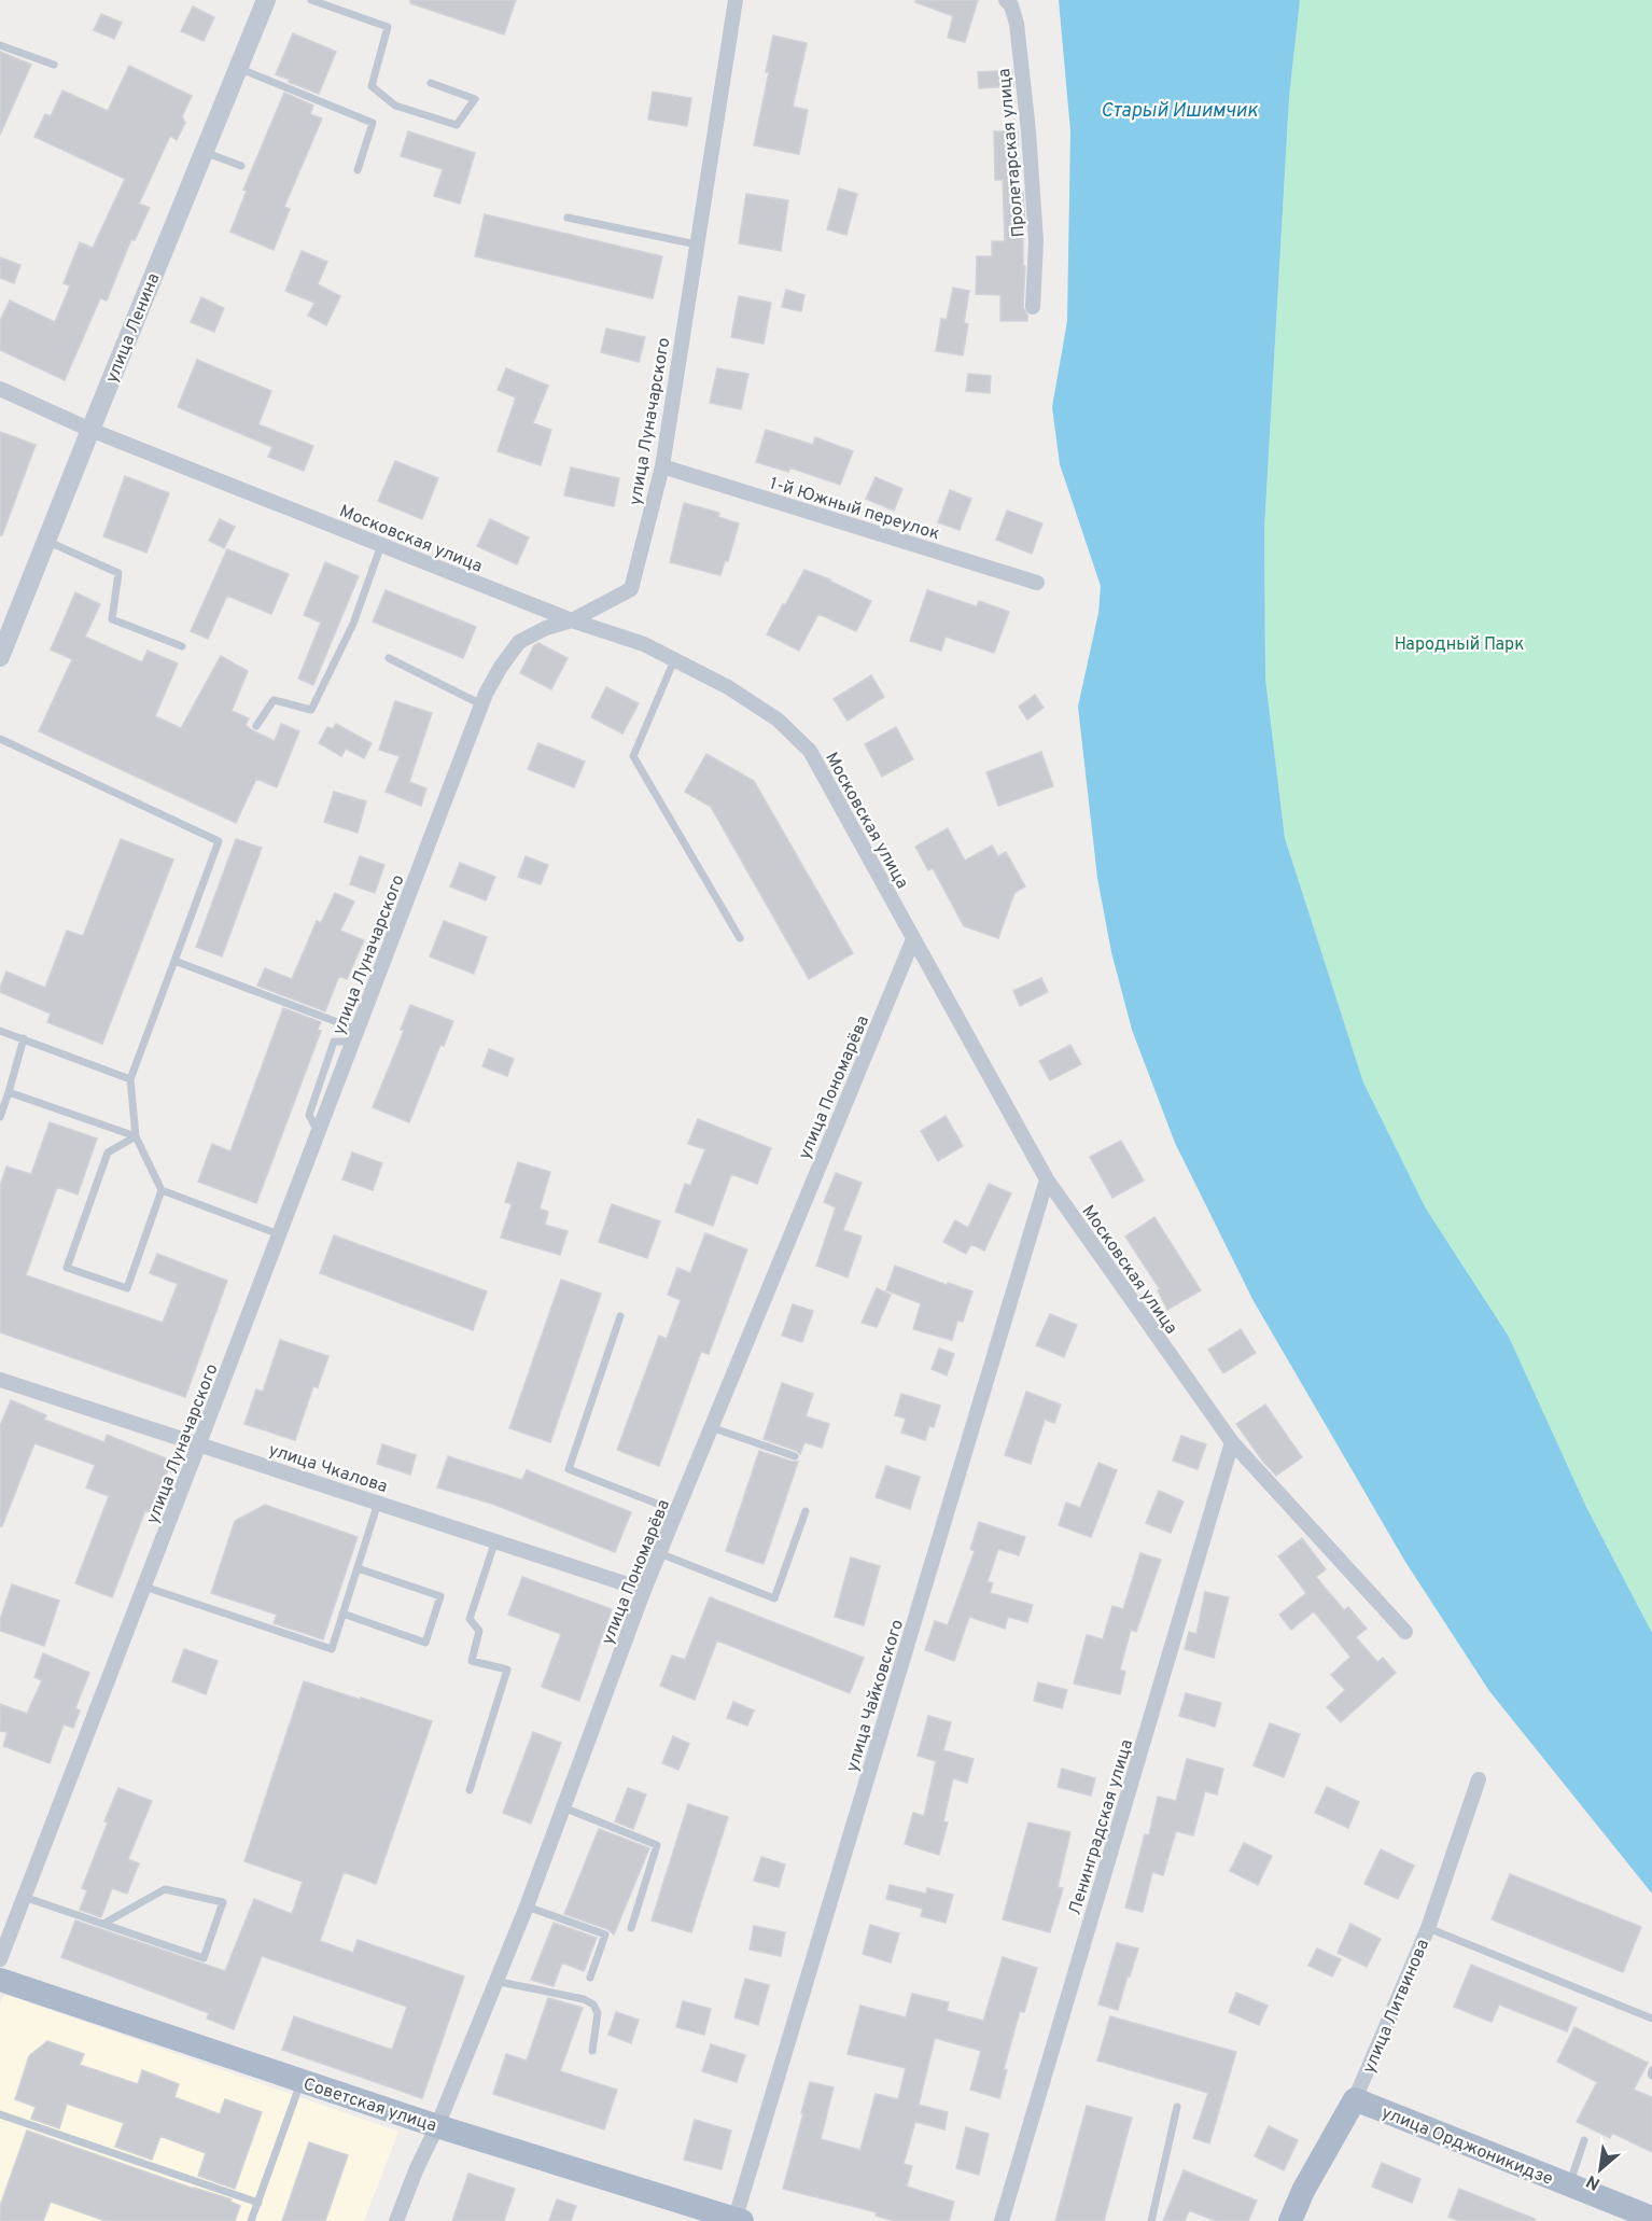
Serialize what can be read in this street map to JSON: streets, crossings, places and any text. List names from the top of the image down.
{
  "streets": {
    "main road": ["улица Литвинова", "Советская улица", "улица Орджоникидзе"],
    "street": [
      "Пролетарская улица",
      "улица Ленина",
      "улица Луначарского",
      "1-й Южный переулок",
      "Московская улица",
      "улица Пономарёва",
      "улица Чкалова",
      "улица Чайковского",
      "Ленинградская улица"
    ]
  },
  "crossings": [
    ["улица Ленина", "Московская улица"],
    ["улица Луначарского", "1-й Южный переулок"],
    ["улица Луначарского", "Московская улица"],
    ["улица Луначарского", "улица Чкалова"],
    ["Московская улица", "улица Пономарёва"],
    ["Московская улица", "улица Чайковского"],
    ["Московская улица", "Ленинградская улица"],
    ["улица Пономарёва", "улица Чкалова"],
    ["улица Пономарёва", "Советская улица"],
    ["улица Чайковского", "Советская улица"],
    ["улица Литвинова", "улица Орджоникидзе"]
  ],
  "water": ["Старый Ишимчик"],
  "parks": ["Народный Парк"],
  "north": "bottom left"
}
